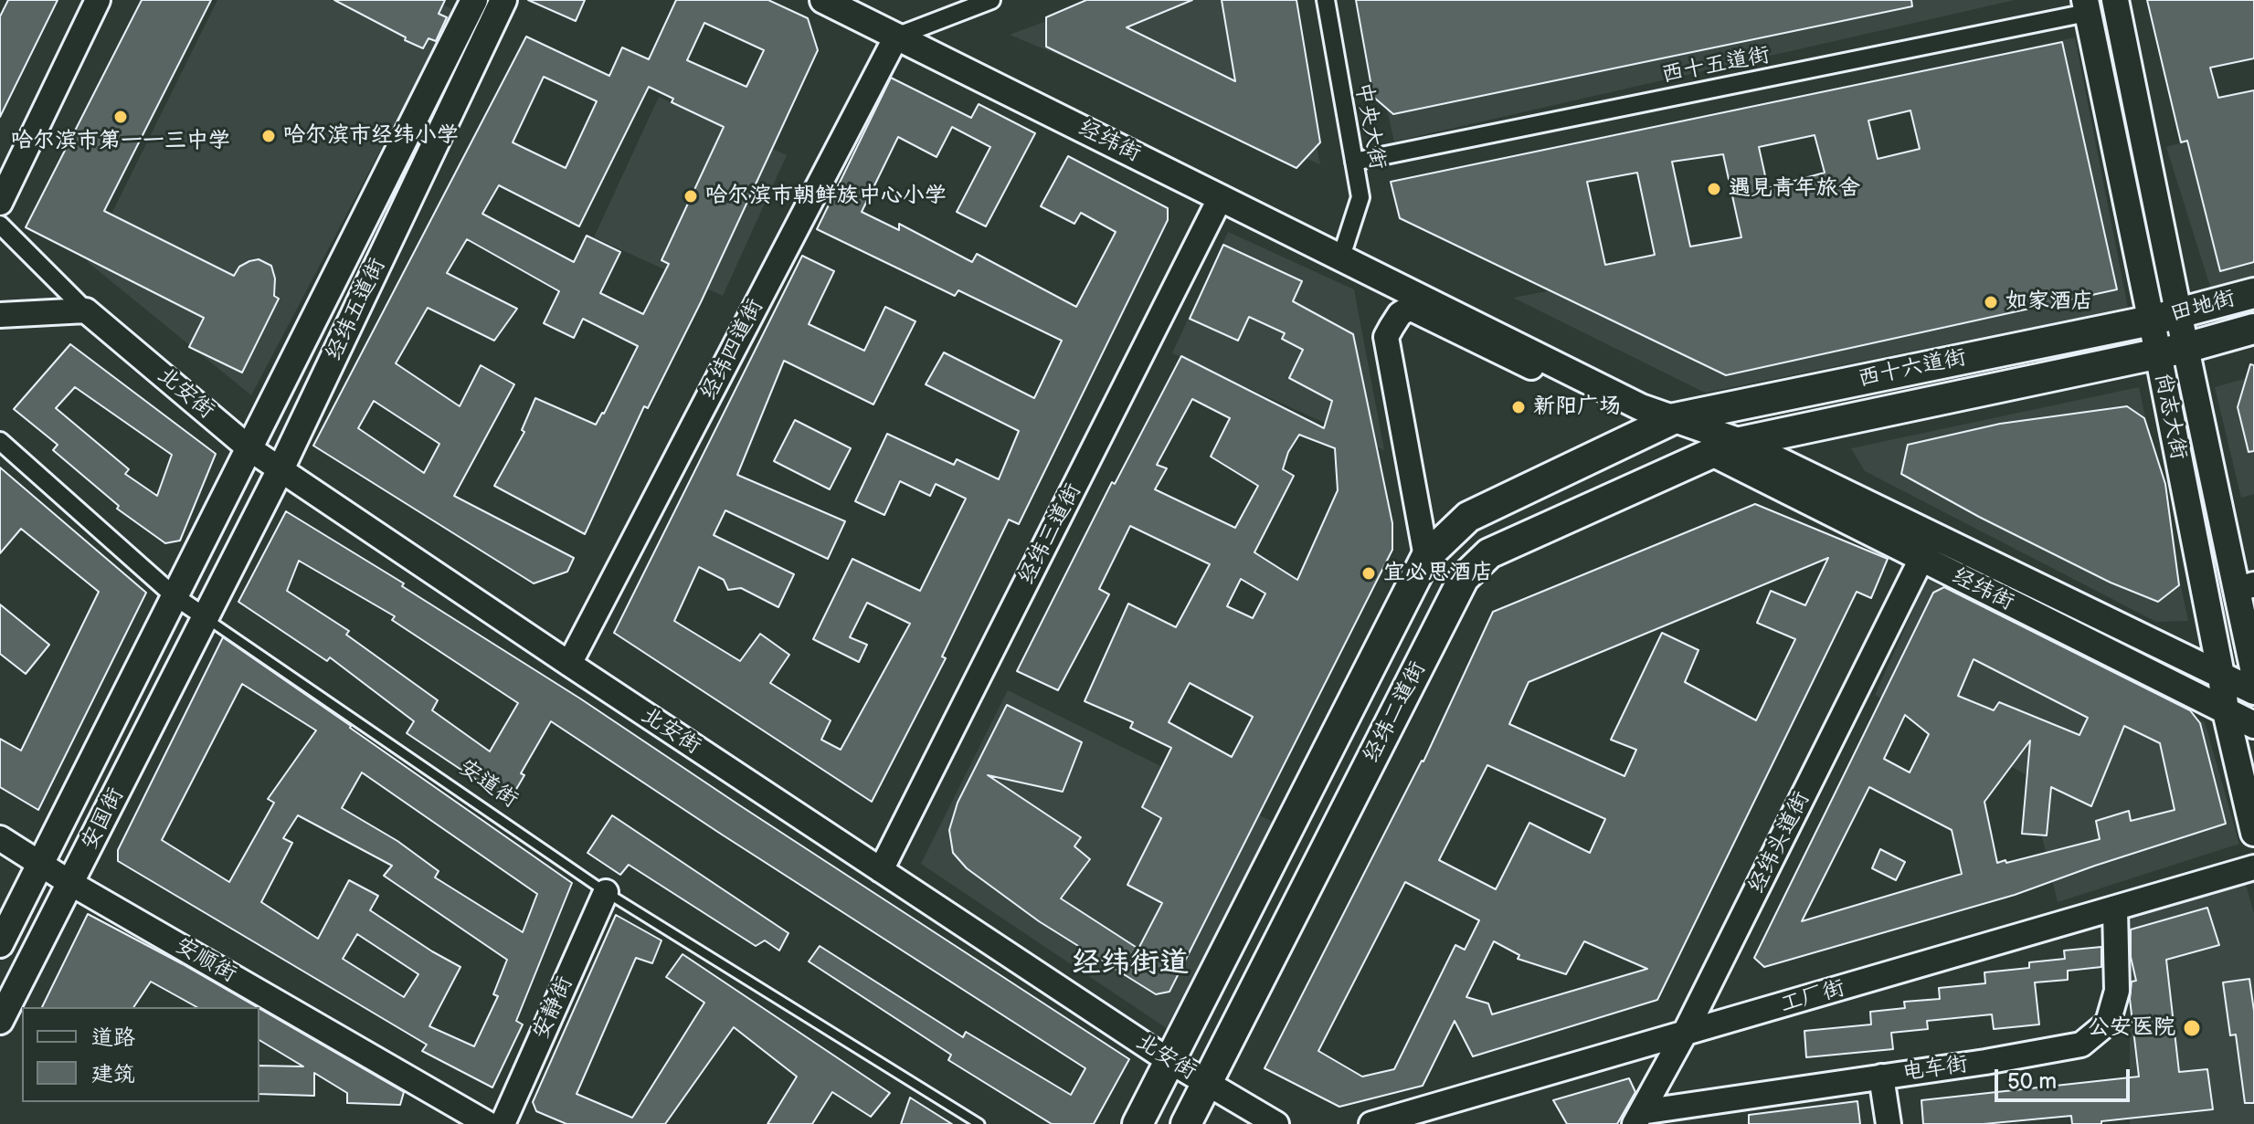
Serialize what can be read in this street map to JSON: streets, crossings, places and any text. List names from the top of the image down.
{
  "streets": {
    "highway": ["田地街", "西十六道街", "经纬二道街"],
    "main road": [
      "经纬街",
      "经纬五道街",
      "尚志大街",
      "安国街"
    ],
    "street": [
      "西十五道街",
      "中央大街",
      "经纬四道街",
      "北安街",
      "经纬三道街",
      "安道街",
      "经纬头道街",
      "安顺街",
      "工厂街",
      "安静街",
      "电车街"
    ]
  },
  "crossings": [
    ["西十五道街", "中央大街"],
    ["西十五道街", "尚志大街"],
    ["中央大街", "经纬街"],
    ["经纬街", "经纬四道街"],
    ["经纬街", "西十六道街"],
    ["经纬街", "尚志大街"],
    ["经纬街", "经纬三道街"],
    ["经纬街", "经纬二道街"],
    ["经纬街", "经纬头道街"],
    ["田地街", "西十六道街"],
    ["田地街", "尚志大街"],
    ["经纬五道街", "北安街"],
    ["经纬五道街", "安道街"],
    ["经纬五道街", "安国街"],
    ["经纬四道街", "北安街"],
    ["西十六道街", "尚志大街"],
    ["西十六道街", "经纬二道街"],
    ["北安街", "经纬三道街"],
    ["北安街", "经纬二道街"],
    ["安道街", "安国街"],
    ["安道街", "安静街"],
    ["安国街", "安顺街"],
    ["经纬头道街", "工厂街"],
    ["经纬头道街", "电车街"],
    ["工厂街", "电车街"]
  ],
  "districts": ["经纬街道"],
  "places": [
    "哈尔滨市第一一三中学",
    "哈尔滨市经纬小学",
    "遇見青年旅舍",
    "哈尔滨市朝鲜族中心小学",
    "如家酒店",
    "新阳广场",
    "宜必思酒店",
    "公安医院"
  ],
  "legend": ["道路", "建筑"],
  "scale_bar": "50 m"
}
